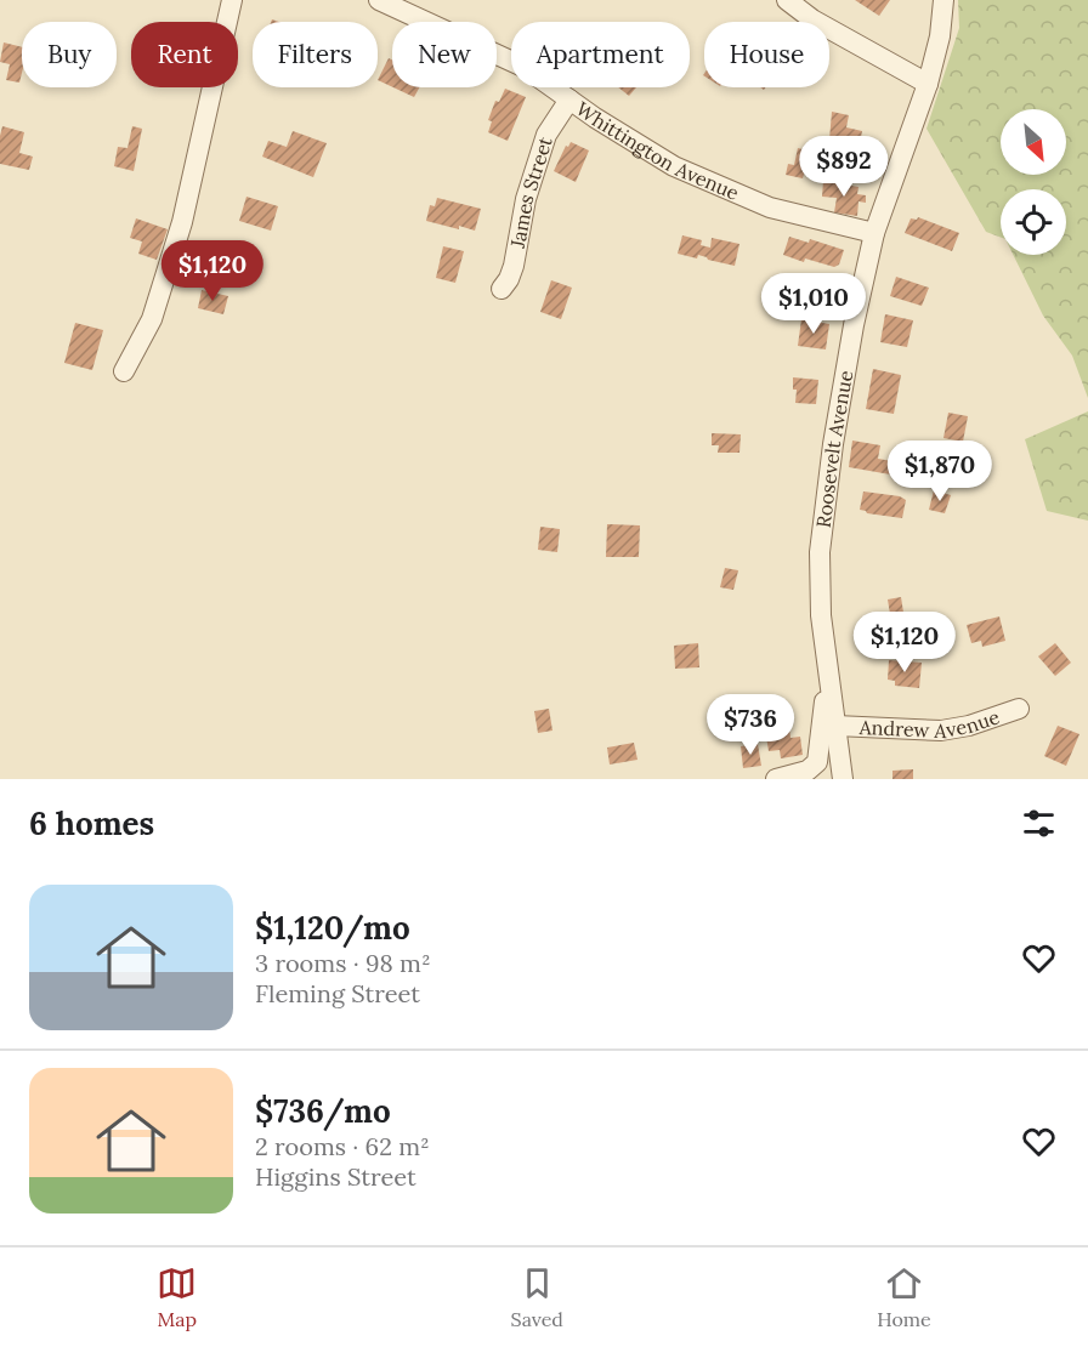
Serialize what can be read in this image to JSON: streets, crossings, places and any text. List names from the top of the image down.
{
  "streets": {
    "street": [
      "Whittington Avenue",
      "James Street",
      "Roosevelt Avenue",
      "Andrew Avenue"
    ]
  },
  "crossings": [
    ["Whittington Avenue", "James Street"],
    ["Whittington Avenue", "Roosevelt Avenue"],
    ["Roosevelt Avenue", "Andrew Avenue"]
  ],
  "north": "bottom right",
  "page": {
    "chip": [
      "Buy",
      "Rent",
      "Filters",
      "New",
      "Apartment",
      "House"
    ],
    "price": [
      "$892",
      "$1,120",
      "$1,010",
      "$1,870",
      "$1,120",
      "$736"
    ],
    "heading": "6 homes",
    "list": [
      {
        "name": "$1,120/mo",
        "note": "3 rooms · 98 m² · Fleming Street"
      },
      {
        "name": "$736/mo",
        "note": "2 rooms · 62 m² · Higgins Street"
      }
    ],
    "tabs": ["Map", "Saved", "Home"]
  }
}
